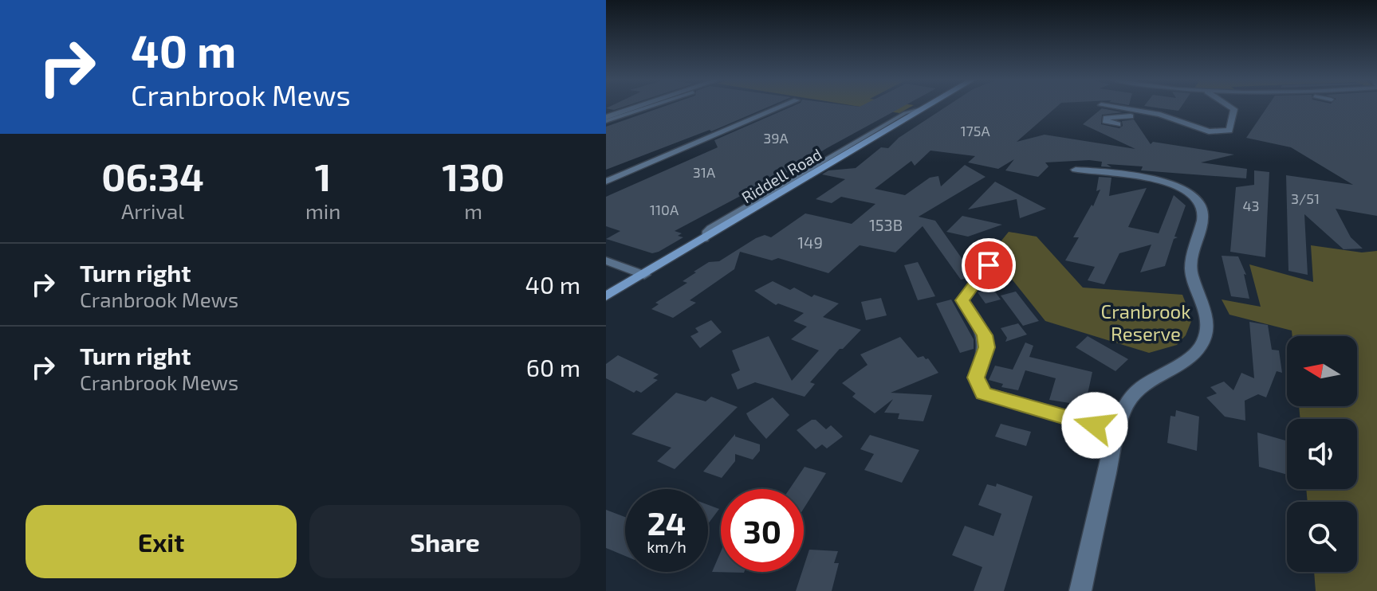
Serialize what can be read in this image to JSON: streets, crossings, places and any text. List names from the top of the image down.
{
  "streets": {
    "street": ["Riddell Road"]
  },
  "parks": ["Cranbrook Reserve"],
  "house_numbers": [
    "175A",
    "39A",
    "31A",
    "3/51",
    "43",
    "110A",
    "153B",
    "149"
  ],
  "north": "left",
  "page": {
    "turn": ["40 m", "Cranbrook Mews"],
    "eta": [
      "06:34",
      "Arrival",
      "1",
      "min",
      "130",
      "m"
    ],
    "list": [
      {
        "name": "Turn right",
        "note": "Cranbrook Mews",
        "value": "40 m"
      },
      {
        "name": "Turn right",
        "note": "Cranbrook Mews",
        "value": "60 m"
      }
    ],
    "speed": "24 km/h",
    "limit": "30",
    "buttons": ["Exit", "Share"]
  }
}
